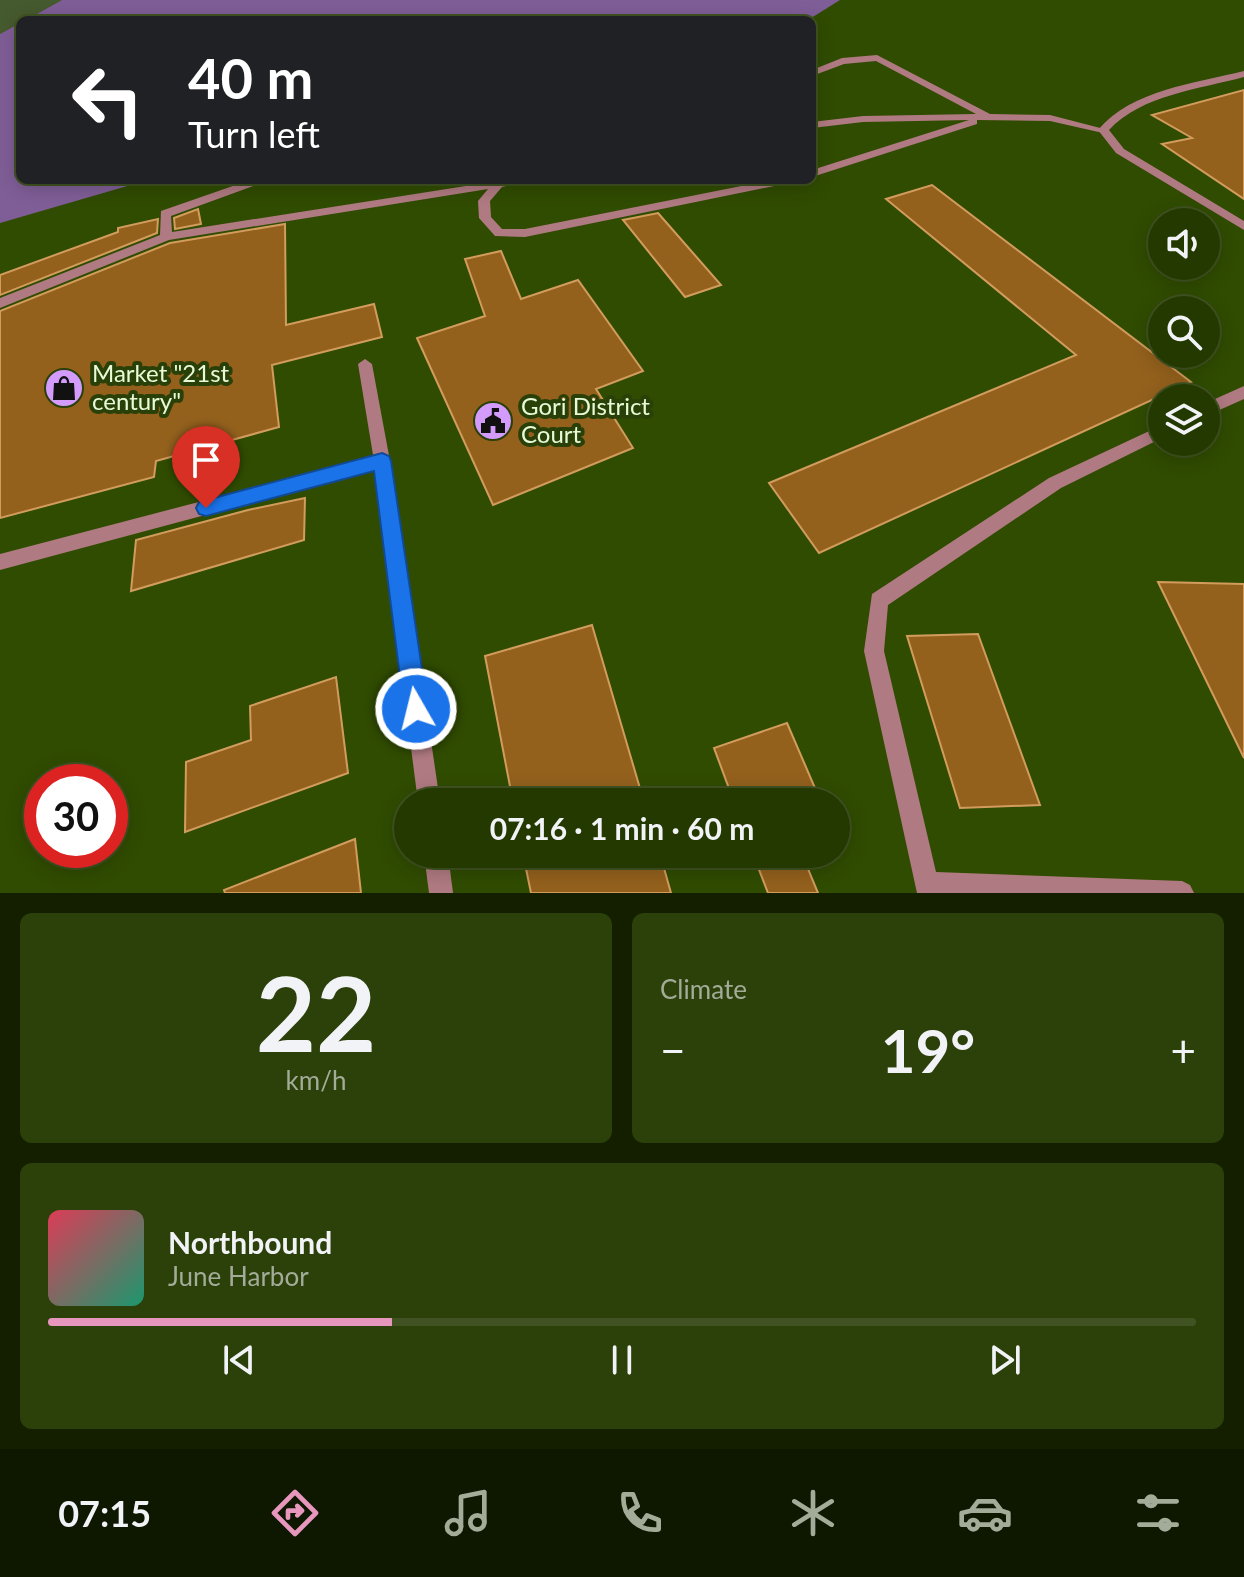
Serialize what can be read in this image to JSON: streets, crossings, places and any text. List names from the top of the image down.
{
  "places": {
    "shop": ["Market \"21st century\""],
    "public building": ["Gori District Court"]
  },
  "page": {
    "turn": ["40 m", "Turn left"],
    "limit": "30",
    "trip": "07:16 · 1 min · 60 m",
    "tile": [
      ["22", "km/h"],
      "Climate"
    ],
    "heat": ["−", "19°", "+"],
    "song": ["Northbound", "June Harbor"],
    "tabs": "07:15"
  }
}
